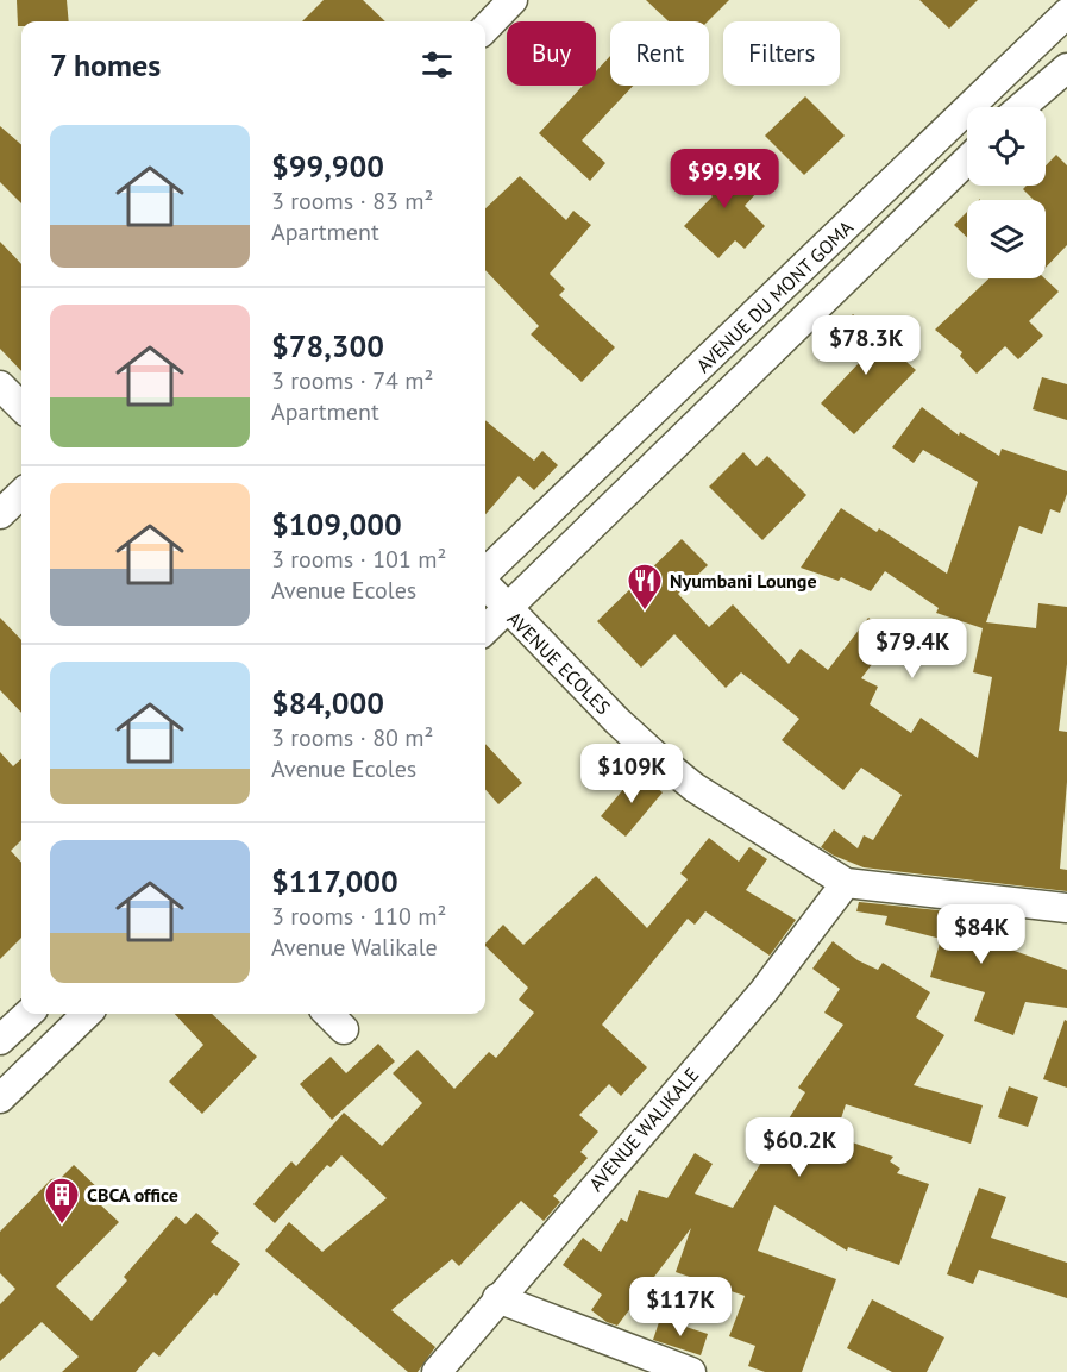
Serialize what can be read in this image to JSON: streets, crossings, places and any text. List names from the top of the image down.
{
  "streets": {
    "street": ["AVENUE DU MONT GOMA", "AVENUE ECOLES", "AVENUE WALIKALE"]
  },
  "crossings": [
    ["AVENUE ECOLES", "AVENUE WALIKALE"]
  ],
  "places": {
    "restaurant": ["Nyumbani Lounge"],
    "building": ["CBCA office"]
  },
  "page": {
    "chip": ["Buy", "Rent", "Filters"],
    "heading": "7 homes",
    "list": [
      {
        "name": "$99,900",
        "note": "3 rooms · 83 m² · Apartment"
      },
      {
        "name": "$78,300",
        "note": "3 rooms · 74 m² · Apartment"
      },
      {
        "name": "$109,000",
        "note": "3 rooms · 101 m² · Avenue Ecoles"
      },
      {
        "name": "$84,000",
        "note": "3 rooms · 80 m² · Avenue Ecoles"
      },
      {
        "name": "$117,000",
        "note": "3 rooms · 110 m² · Avenue Walikale"
      }
    ],
    "price": [
      "$99.9K",
      "$78.3K",
      "$79.4K",
      "$109K",
      "$84K",
      "$60.2K",
      "$117K"
    ]
  }
}
